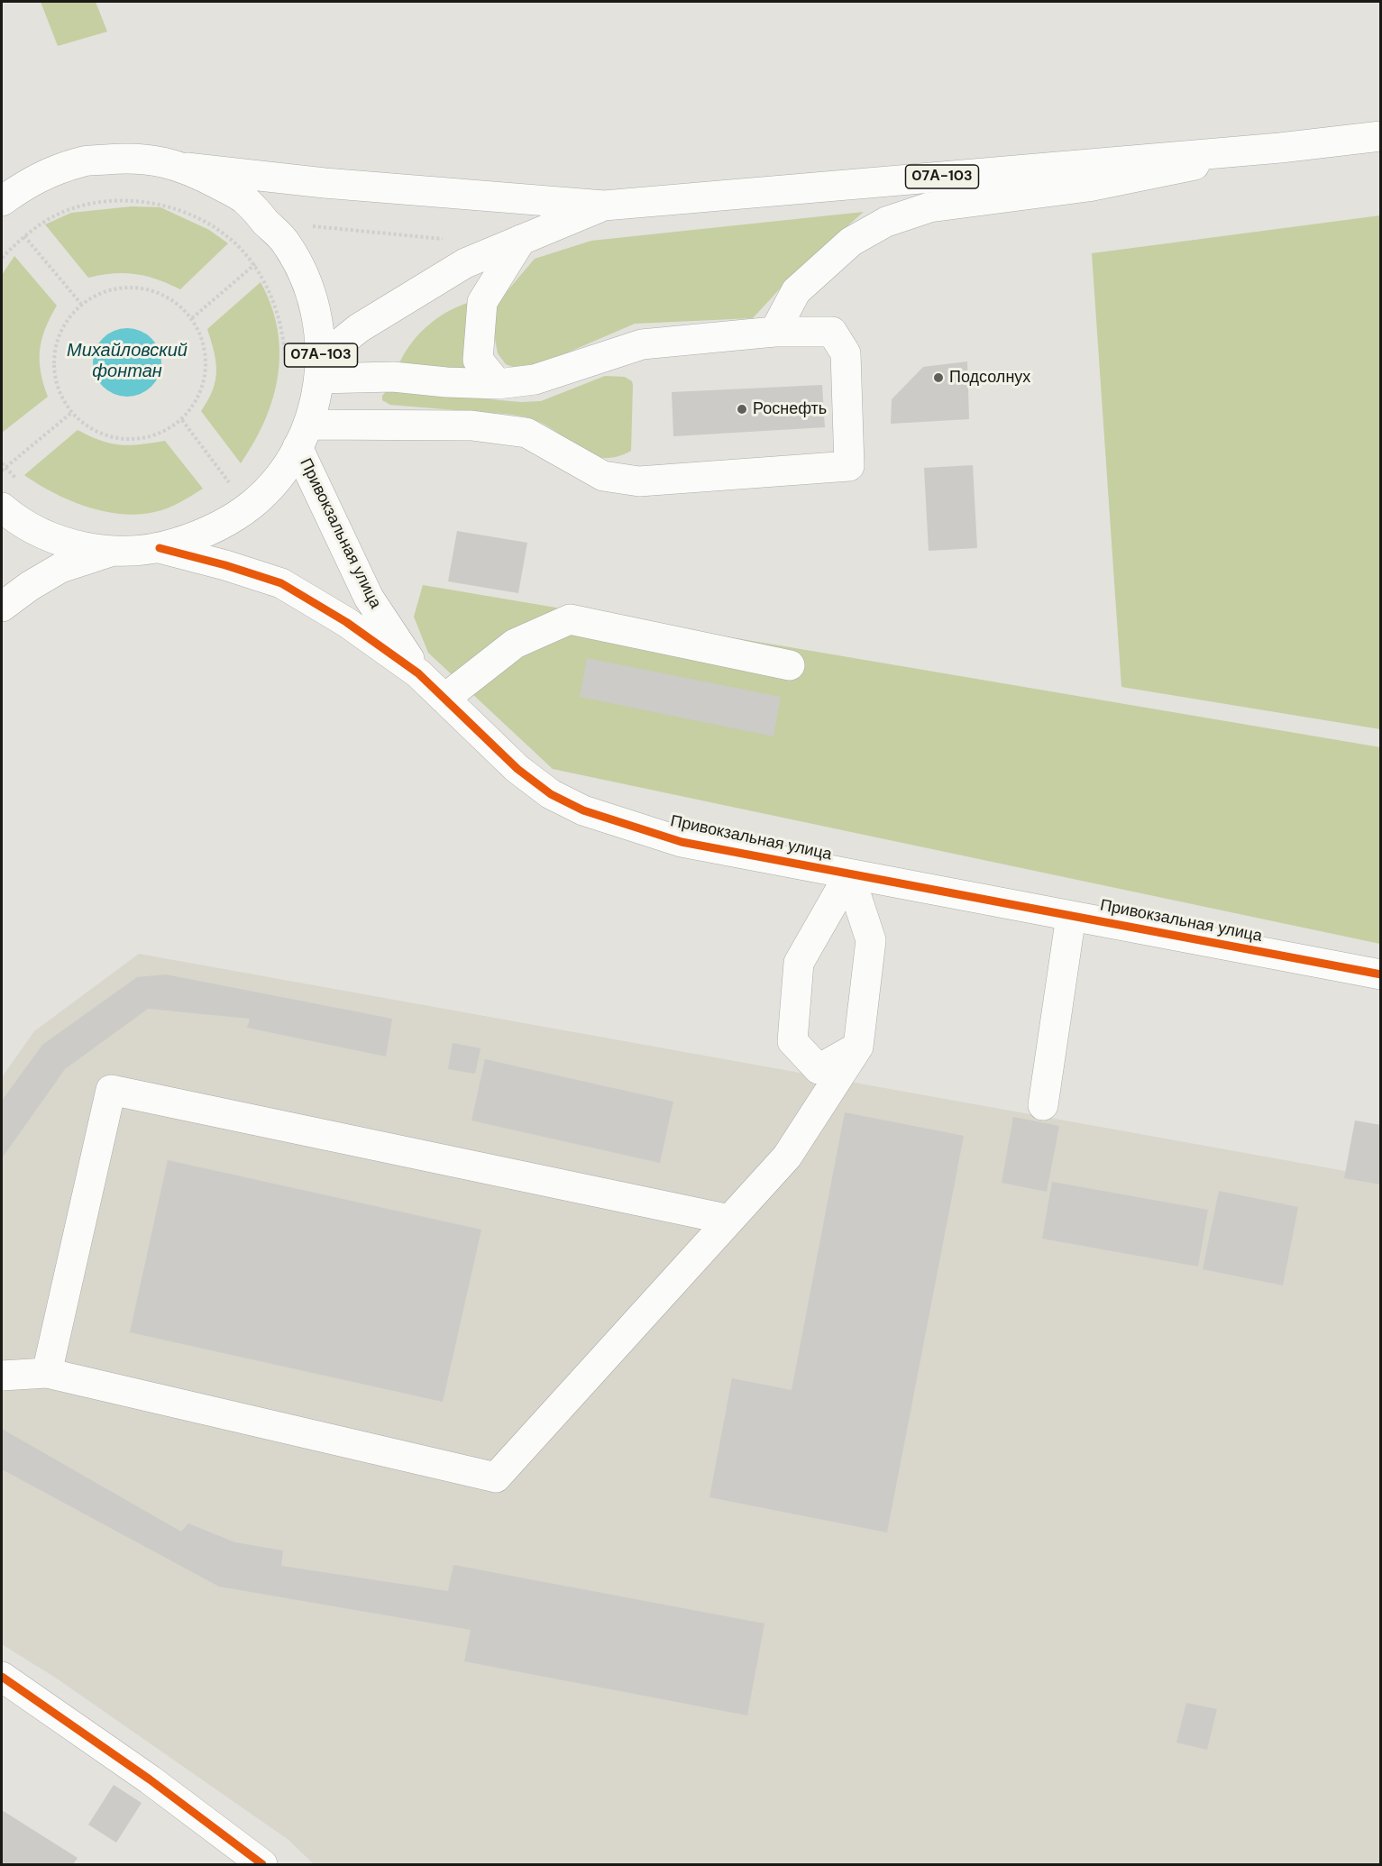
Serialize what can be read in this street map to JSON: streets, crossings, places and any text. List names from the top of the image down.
{
  "streets": {
    "main road": ["07А-103", "Привокзальная улица"]
  },
  "crossings": [
    ["07А-103", "Привокзальная улица"]
  ],
  "water": ["Михайловский фонтан"],
  "places": ["Подсолнух", "Роснефть"]
}
